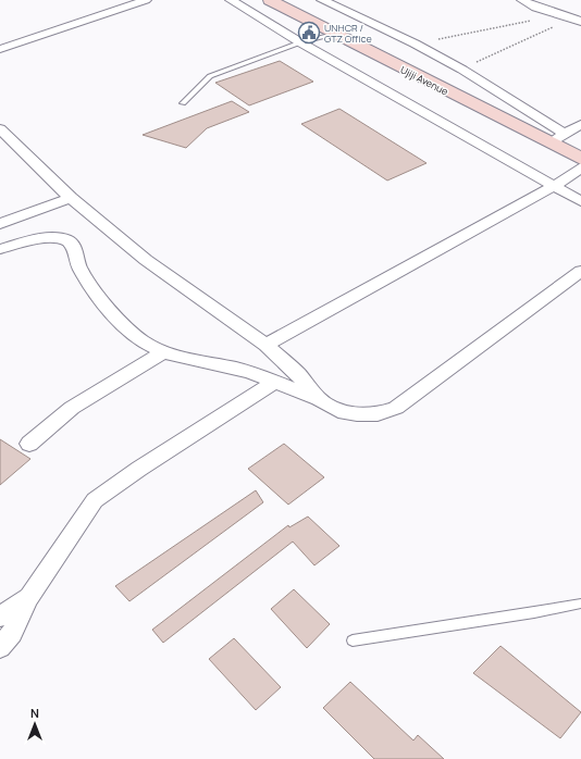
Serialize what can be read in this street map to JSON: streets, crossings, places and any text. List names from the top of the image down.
{
  "streets": {
    "street": ["Ujiji Avenue"]
  },
  "places": {
    "public building": ["UNHCR / GTZ Office"]
  },
  "north": "top"
}
